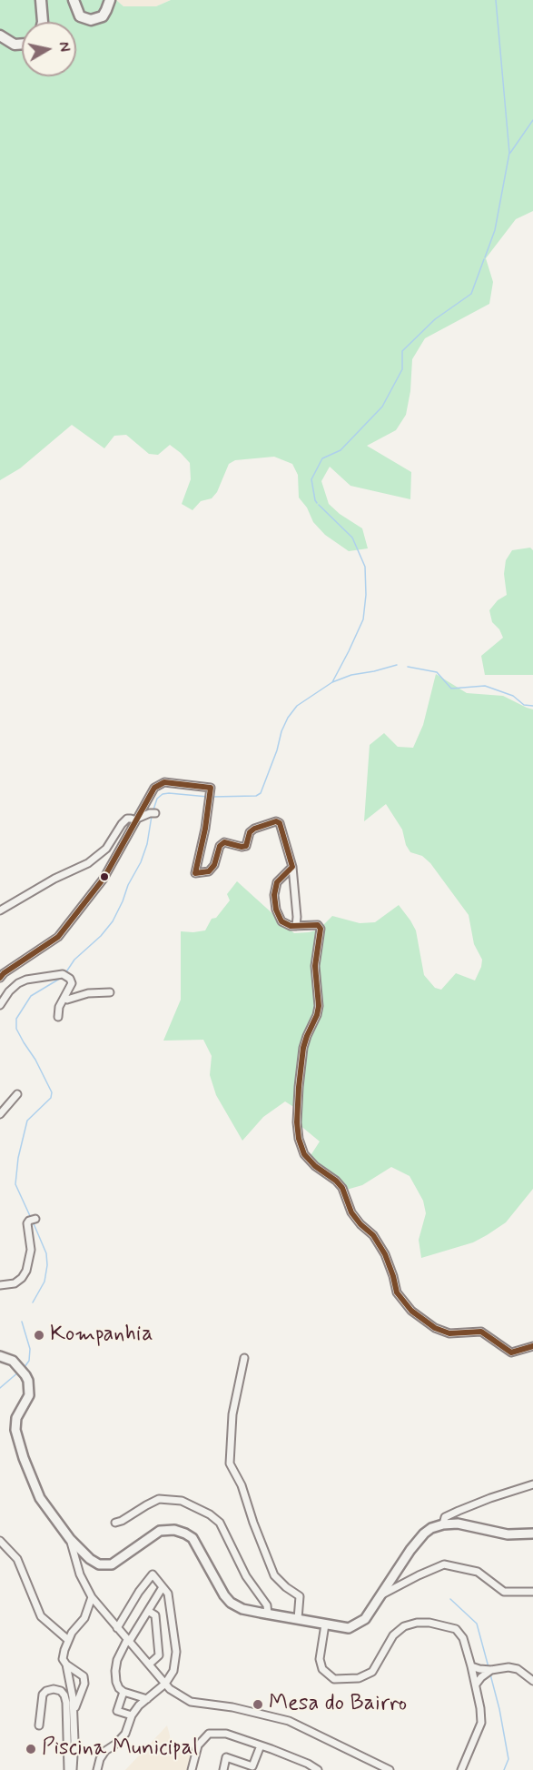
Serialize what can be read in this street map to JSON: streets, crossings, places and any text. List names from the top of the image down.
{
  "places": ["Kompanhia", "Mesa do Bairro", "Piscina Municipal"],
  "north": "right"
}
